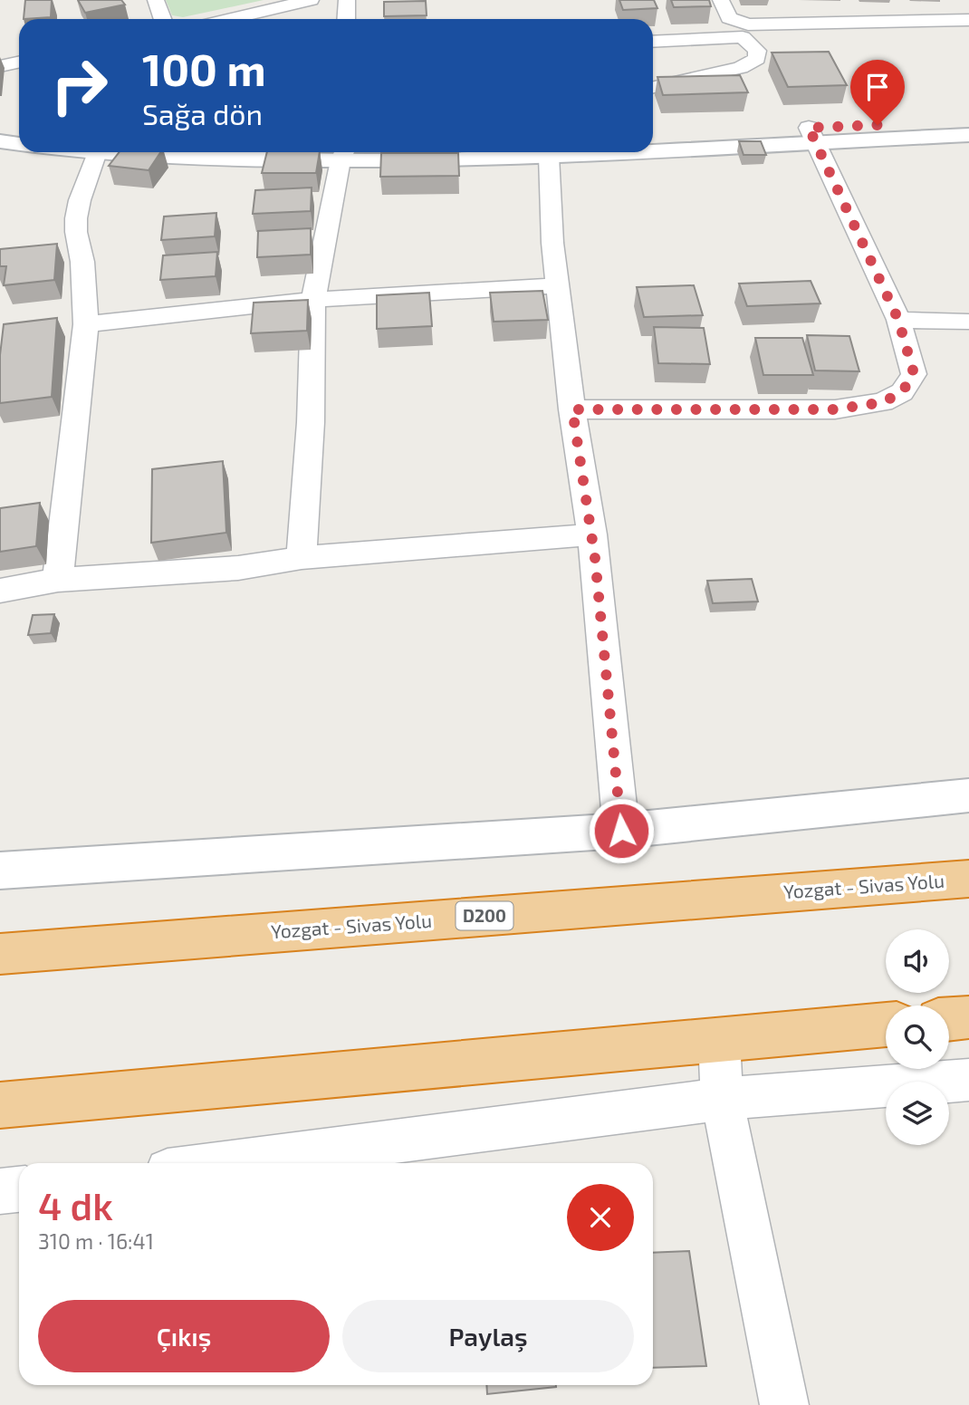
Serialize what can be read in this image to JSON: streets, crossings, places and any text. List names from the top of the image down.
{
  "streets": {
    "highway": ["Yozgat - Sivas Yolu", "D200"]
  },
  "page": {
    "turn": ["100 m", "Sağa dön"],
    "heading": ["4 dk", "310 m · 16:41"],
    "buttons": ["Çıkış", "Paylaş"]
  }
}
